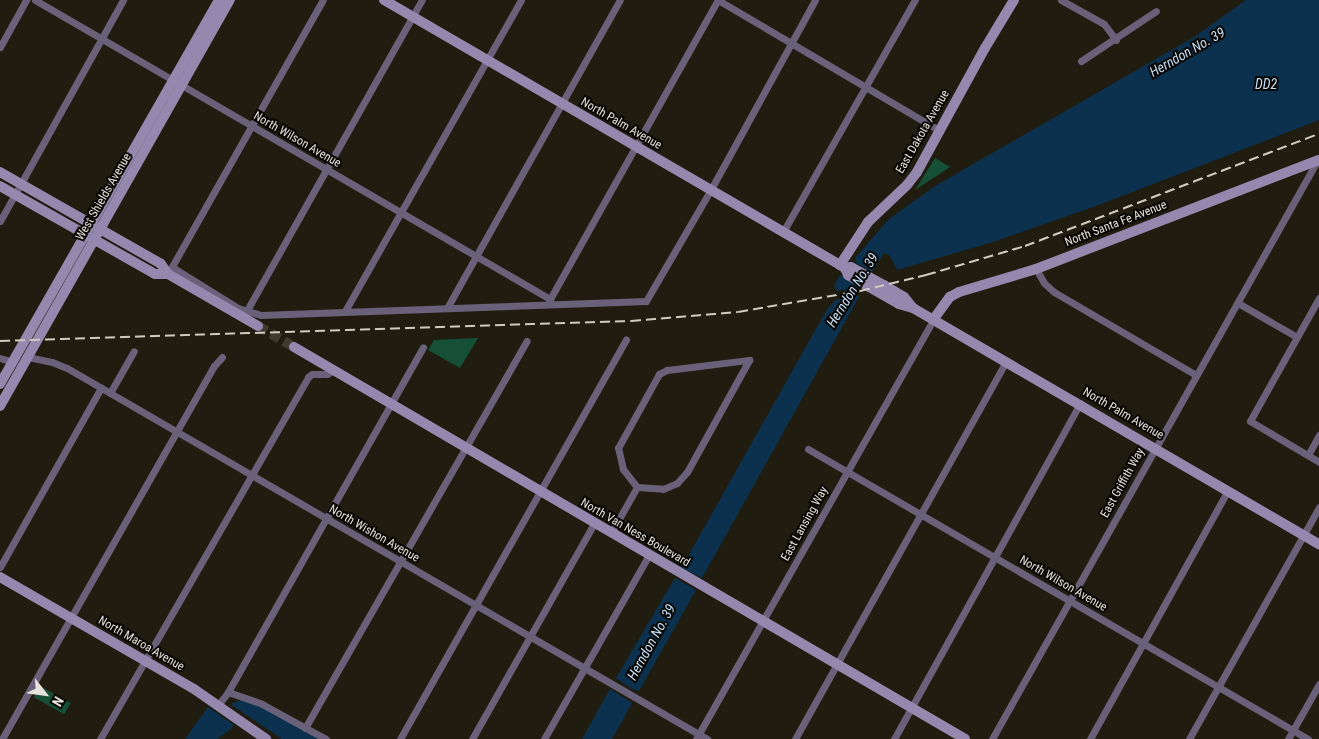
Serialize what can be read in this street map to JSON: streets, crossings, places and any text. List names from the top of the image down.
{
  "streets": {
    "main road": [
      "North Palm Avenue",
      "East Dakota Avenue",
      "West Shields Avenue",
      "North Santa Fe Avenue",
      "North Van Ness Boulevard",
      "North Maroa Avenue"
    ],
    "street": [
      "North Wilson Avenue",
      "East Griffith Way",
      "East Lansing Way",
      "North Wishon Avenue"
    ]
  },
  "crossings": [
    ["North Palm Avenue", "East Dakota Avenue"],
    ["North Palm Avenue", "North Santa Fe Avenue"],
    ["North Palm Avenue", "East Griffith Way"],
    ["North Palm Avenue", "East Lansing Way"],
    ["North Wilson Avenue", "West Shields Avenue"],
    ["North Wilson Avenue", "East Griffith Way"],
    ["North Wilson Avenue", "East Lansing Way"],
    ["West Shields Avenue", "North Wishon Avenue"],
    ["North Santa Fe Avenue", "East Griffith Way"],
    ["North Santa Fe Avenue", "East Lansing Way"],
    ["East Lansing Way", "North Van Ness Boulevard"],
    ["East Lansing Way", "North Wishon Avenue"]
  ],
  "water": ["Herndon No. 39", "DD2"],
  "north": "bottom right"
}
